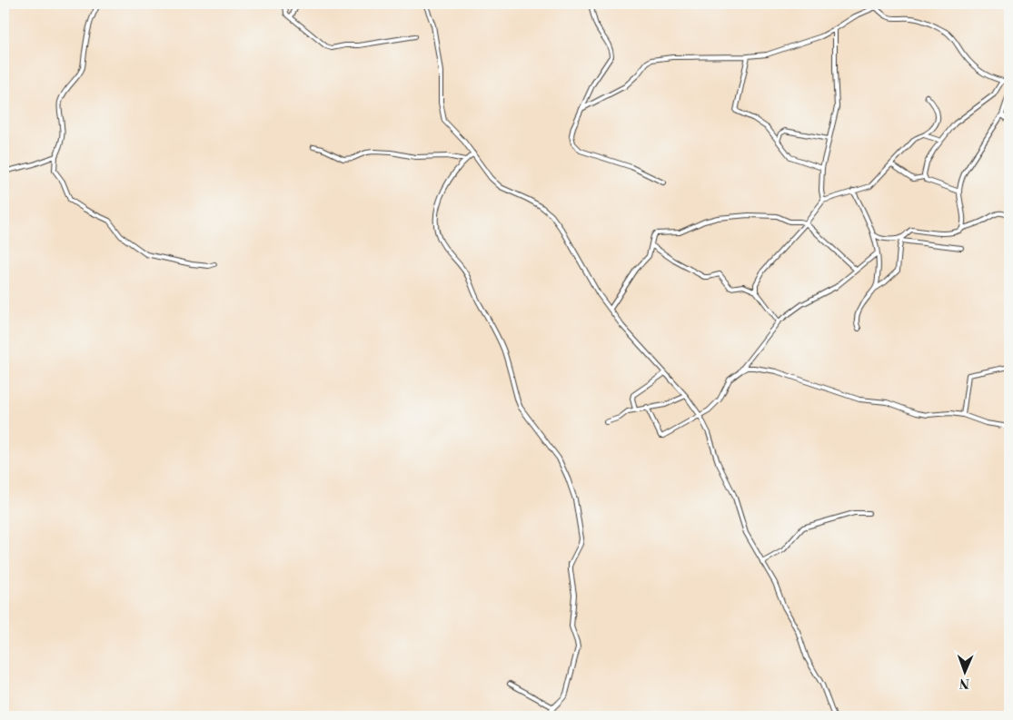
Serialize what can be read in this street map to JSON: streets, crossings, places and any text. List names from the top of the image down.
{
  "north": "bottom"
}
